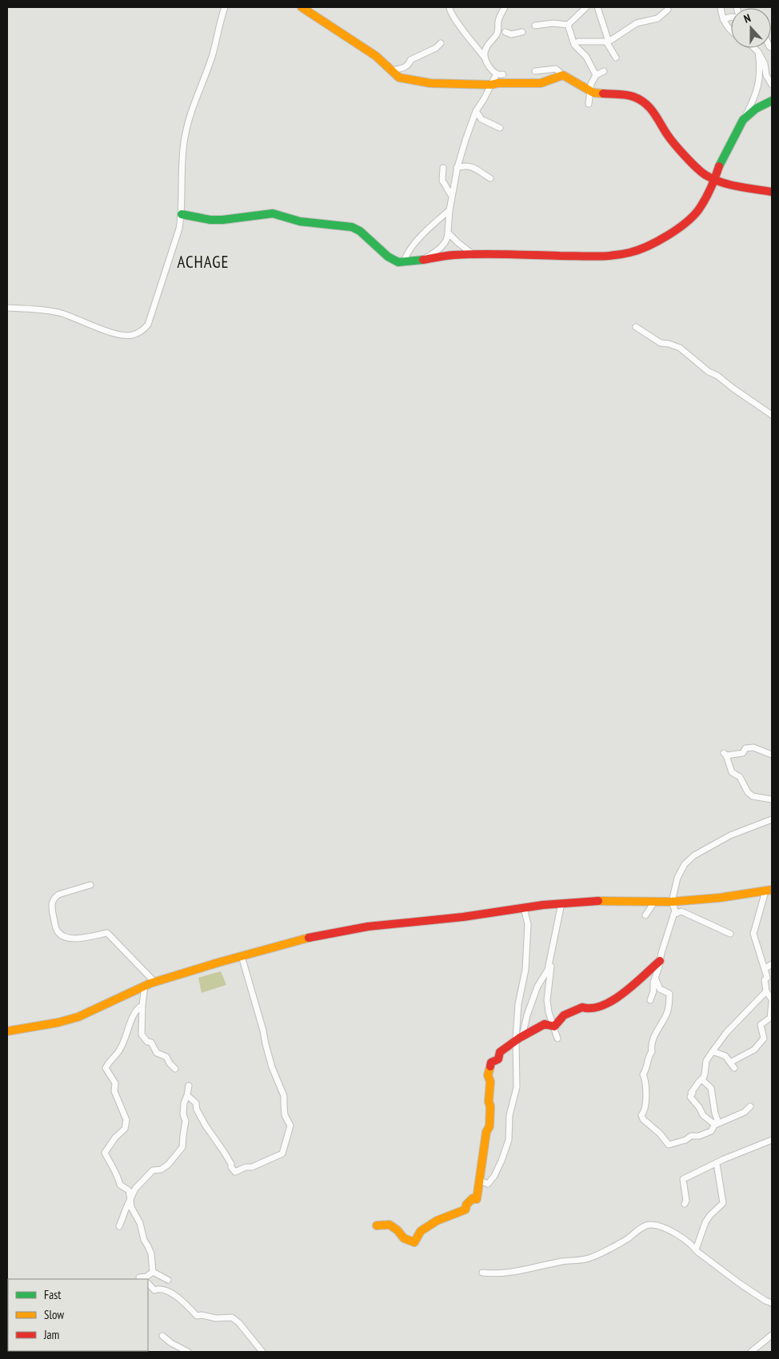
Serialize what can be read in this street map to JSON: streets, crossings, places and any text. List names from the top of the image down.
{
  "districts": ["ACHAGE"],
  "legend": ["Fast", "Slow", "Jam"],
  "north": "top"
}
